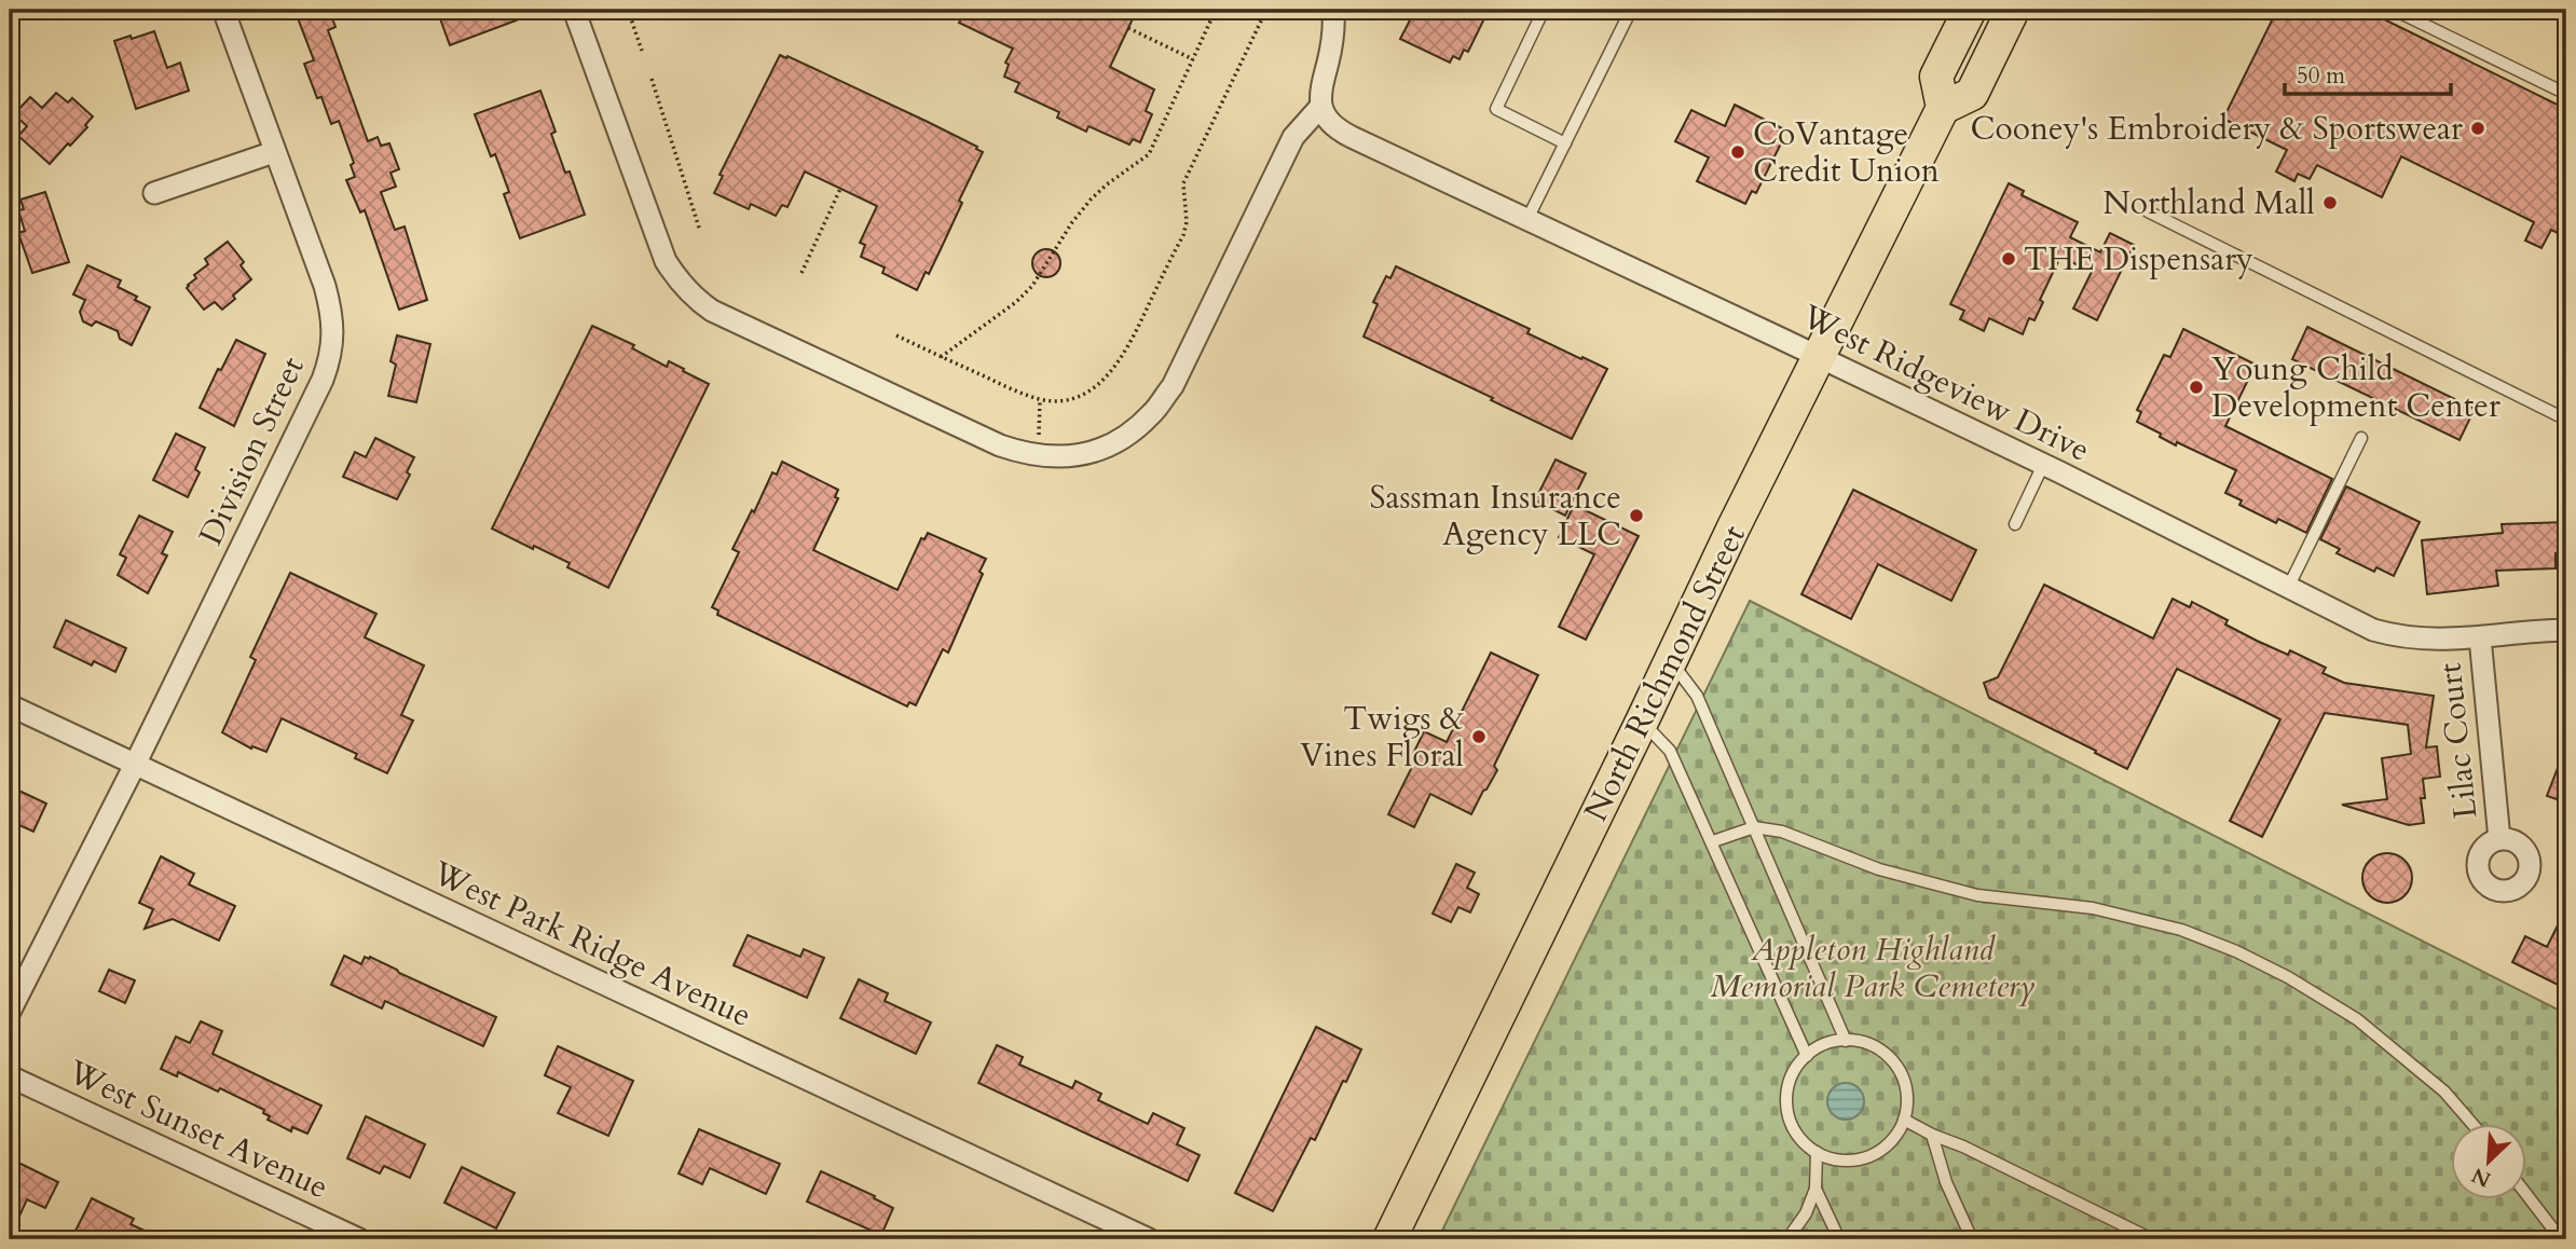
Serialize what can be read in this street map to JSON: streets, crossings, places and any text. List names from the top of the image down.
{
  "streets": {
    "main road": ["North Richmond Street"],
    "street": [
      "West Ridgeview Drive",
      "Division Street",
      "Lilac Court",
      "West Park Ridge Avenue",
      "West Sunset Avenue"
    ]
  },
  "crossings": [
    ["West Ridgeview Drive", "North Richmond Street"],
    ["West Ridgeview Drive", "Lilac Court"],
    ["Division Street", "West Park Ridge Avenue"]
  ],
  "parks": ["Appleton Highland Memorial Park Cemetery"],
  "places": [
    "Cooney's Embroidery & Sportswear",
    "CoVantage Credit Union",
    "Northland Mall",
    "THE Dispensary",
    "Young Child Development Center",
    "Sassman Insurance Agency LLC",
    "Twigs & Vines Floral"
  ],
  "scale_bar": "50 m",
  "north": "bottom left"
}
